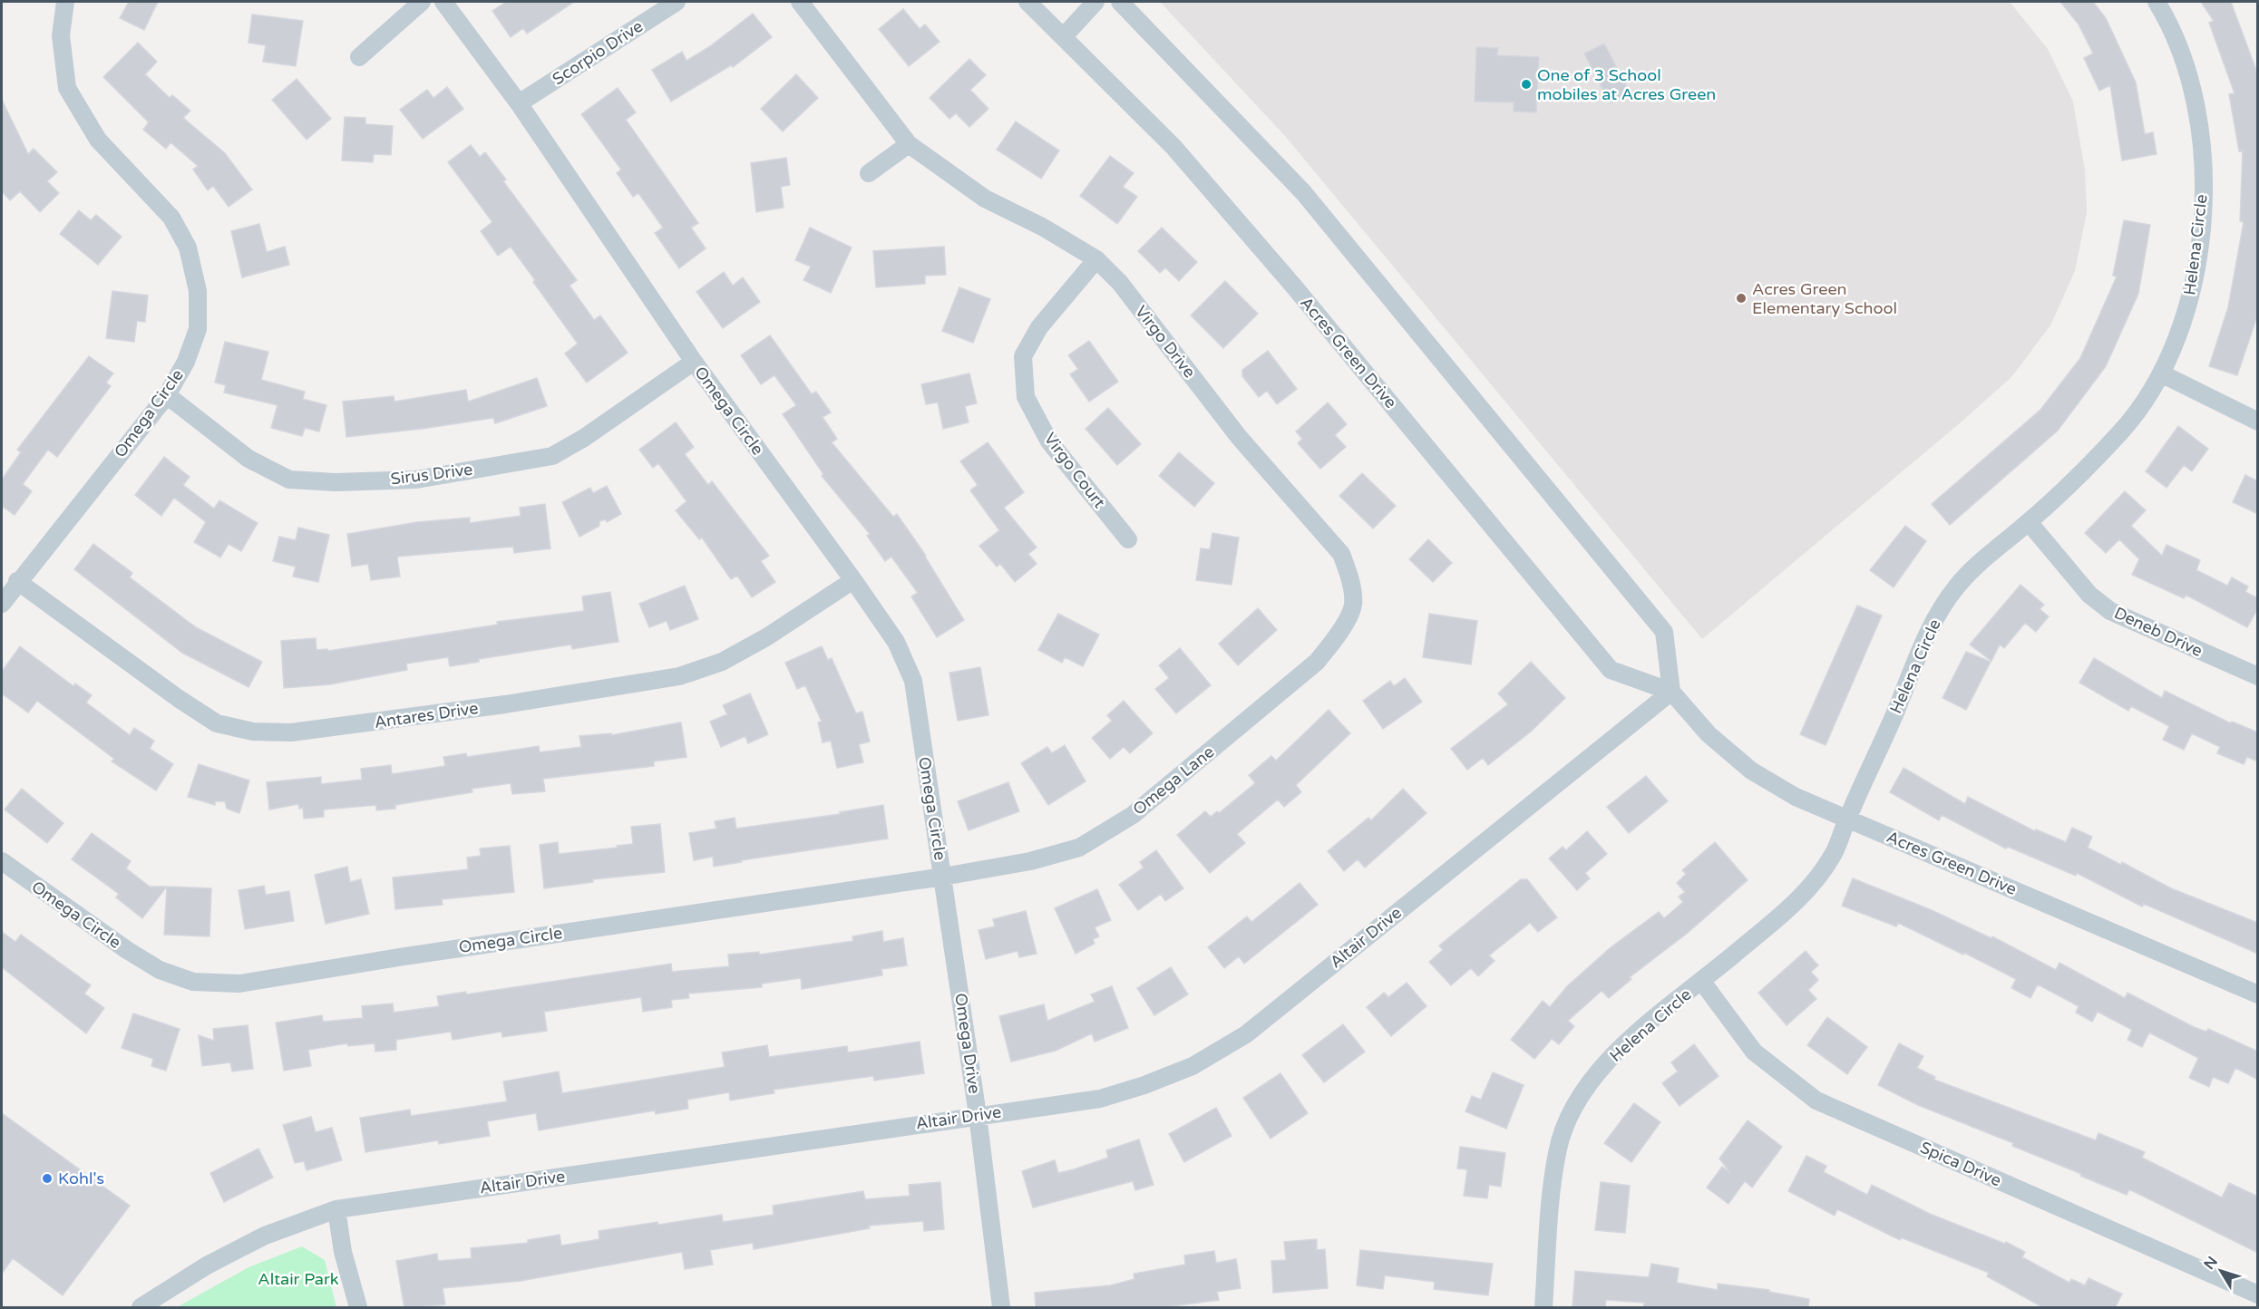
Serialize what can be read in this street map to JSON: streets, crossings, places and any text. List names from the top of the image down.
{
  "streets": {
    "street": [
      "Scorpio Drive",
      "Helena Circle",
      "Virgo Drive",
      "Acres Green Drive",
      "Omega Circle",
      "Virgo Court",
      "Sirus Drive",
      "Deneb Drive",
      "Antares Drive",
      "Omega Lane",
      "Altair Drive",
      "Omega Drive",
      "Spica Drive"
    ]
  },
  "crossings": [
    ["Scorpio Drive", "Omega Circle"],
    ["Helena Circle", "Acres Green Drive"],
    ["Helena Circle", "Deneb Drive"],
    ["Helena Circle", "Spica Drive"],
    ["Virgo Drive", "Virgo Court"],
    ["Virgo Drive", "Omega Lane"],
    ["Acres Green Drive", "Altair Drive"],
    ["Omega Circle", "Sirus Drive"],
    ["Omega Circle", "Antares Drive"],
    ["Omega Circle", "Omega Lane"],
    ["Omega Circle", "Omega Drive"],
    ["Omega Lane", "Omega Drive"],
    ["Altair Drive", "Omega Drive"]
  ],
  "parks": ["Altair Park"],
  "places": ["One of 3 School mobiles at Acres Green", "Acres Green Elementary School", "Kohl's"],
  "north": "top left"
}
